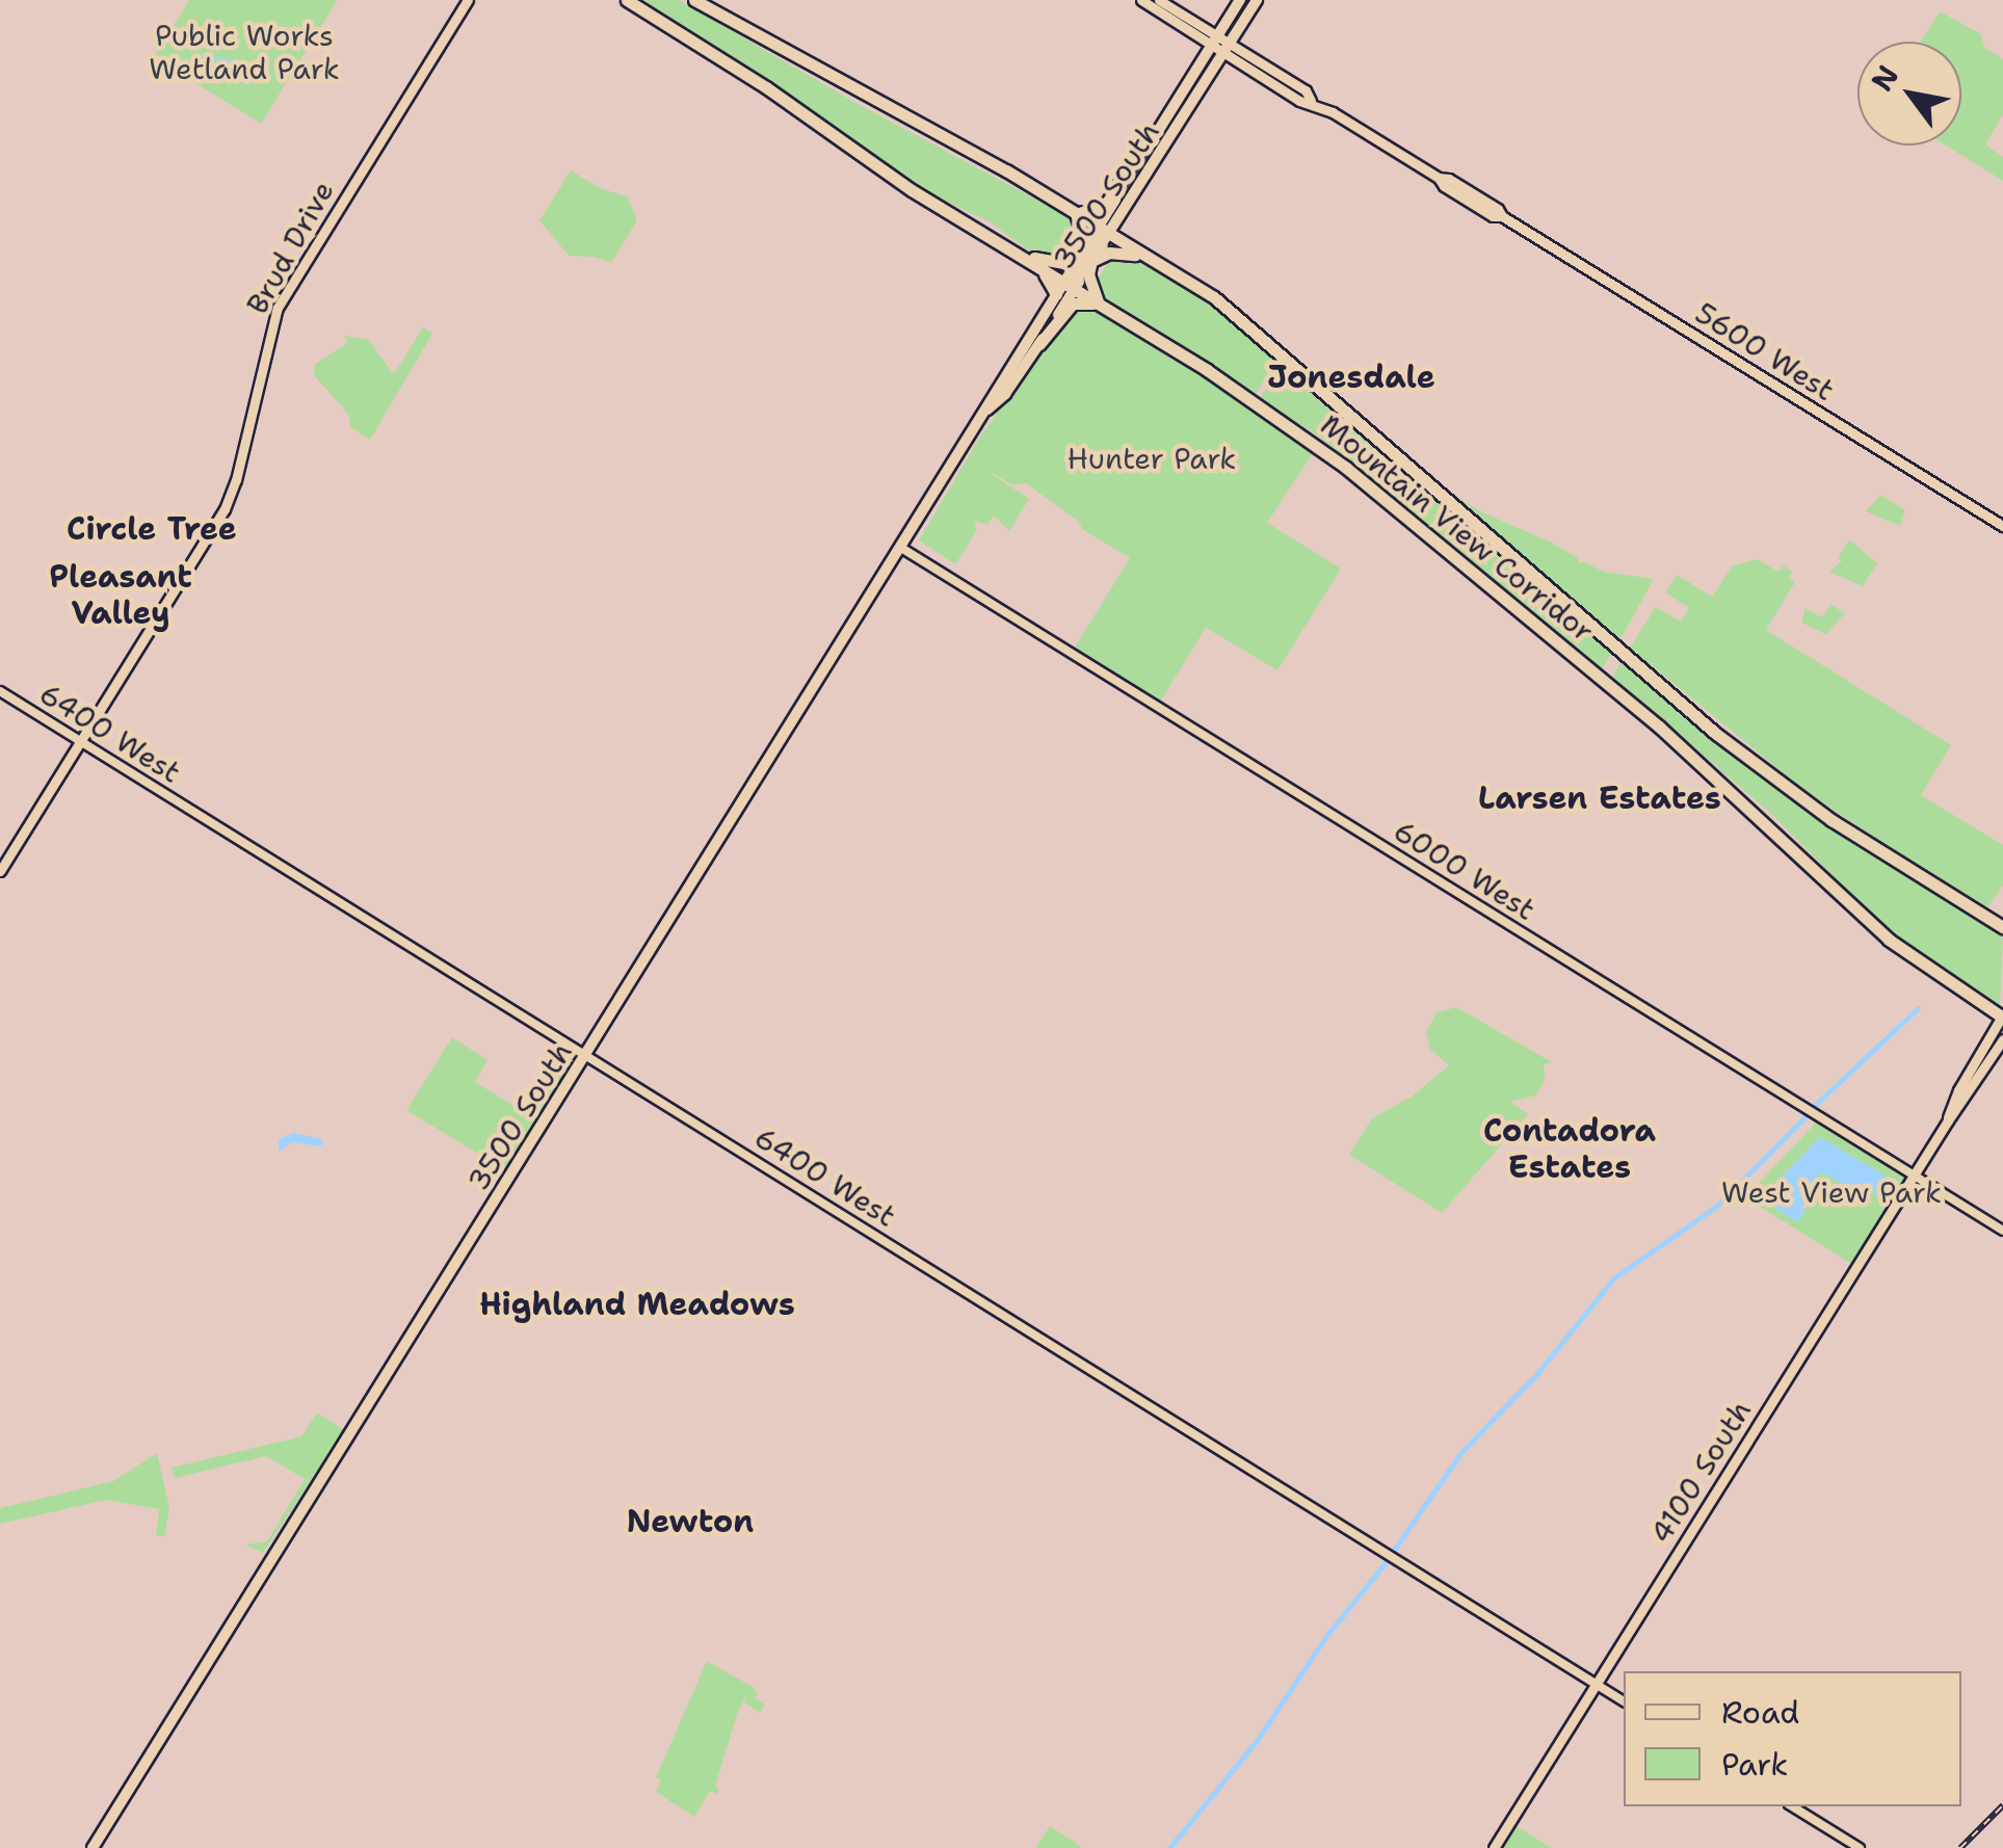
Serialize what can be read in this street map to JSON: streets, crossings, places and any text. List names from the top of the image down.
{
  "streets": {
    "highway": ["Mountain View Corridor"],
    "main road": [
      "3500 South",
      "Brud Drive",
      "5600 West",
      "4100 South"
    ],
    "street": ["6400 West", "6000 West"]
  },
  "crossings": [
    ["3500 South", "5600 West"],
    ["3500 South", "Mountain View Corridor"],
    ["3500 South", "6400 West"],
    ["3500 South", "6000 West"],
    ["Brud Drive", "6400 West"],
    ["Mountain View Corridor", "4100 South"],
    ["6400 West", "4100 South"],
    ["6000 West", "4100 South"]
  ],
  "districts": [
    "Jonesdale",
    "Circle Tree",
    "Pleasant Valley",
    "Larsen Estates",
    "Contadora Estates",
    "Highland Meadows",
    "Newton"
  ],
  "parks": ["Public Works Wetland Park", "Hunter Park", "West View Park"],
  "legend": ["Road", "Park"],
  "north": "top left"
}
